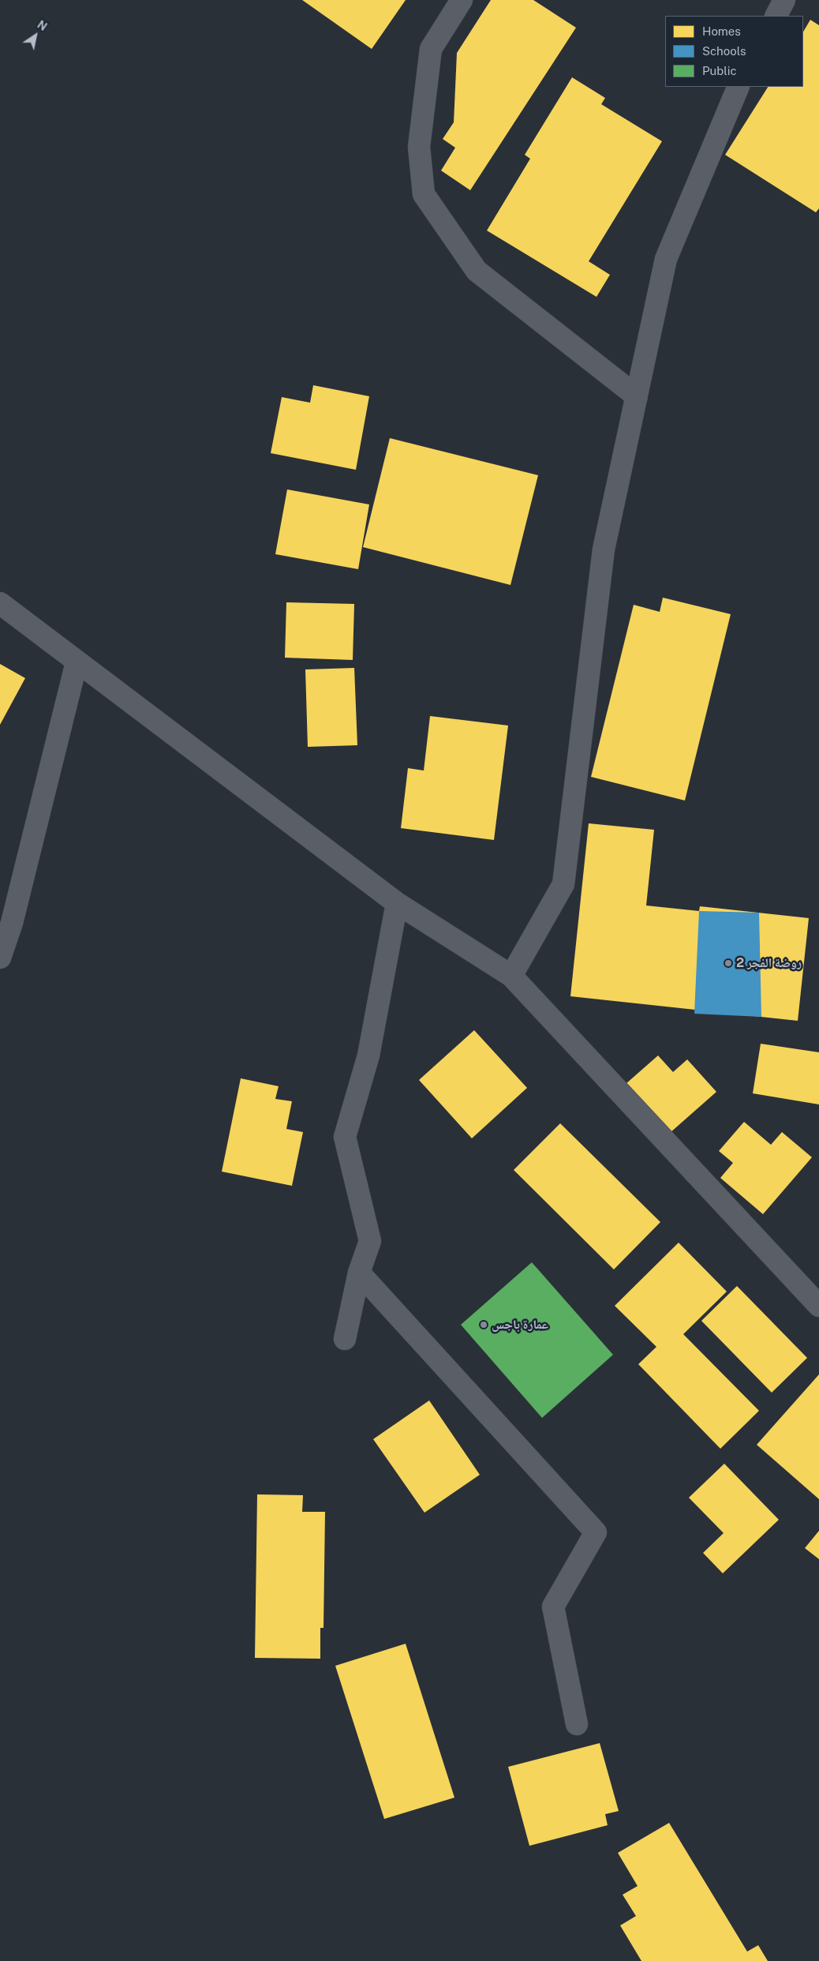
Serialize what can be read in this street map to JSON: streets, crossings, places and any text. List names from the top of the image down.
{
  "places": ["روضة الفجر 2", "عمارة باجس"],
  "legend": ["Homes", "Schools", "Public"],
  "north": "top right"
}
